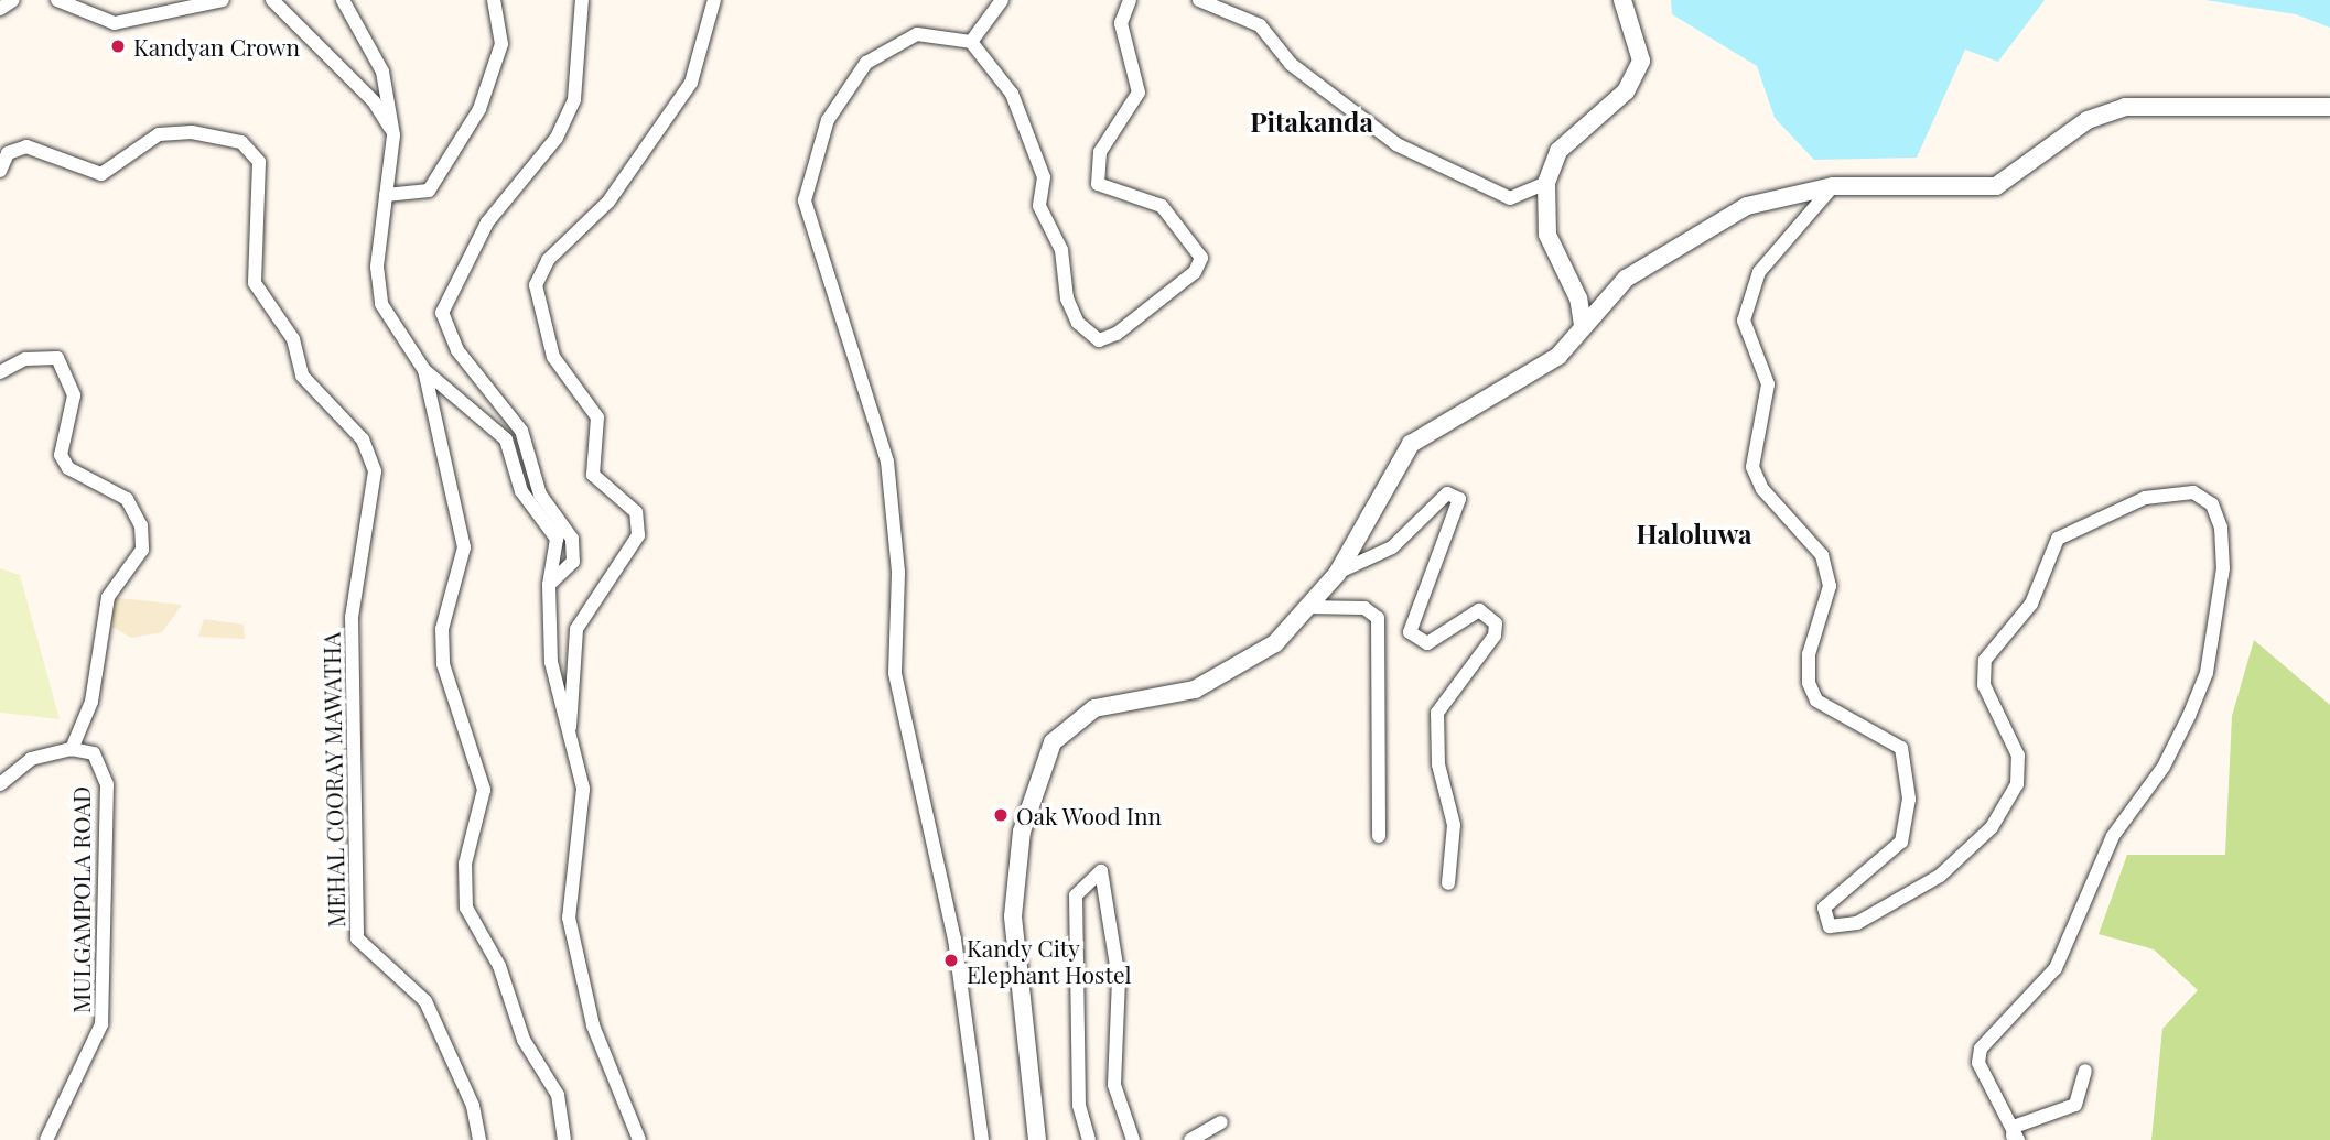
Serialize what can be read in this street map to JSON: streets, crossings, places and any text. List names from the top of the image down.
{
  "streets": {
    "street": ["MEHAL COORAY MAWATHA", "MULGAMPOLA ROAD"]
  },
  "districts": ["Pitakanda", "Haloluwa"],
  "places": ["Kandyan Crown", "Oak Wood Inn", "Kandy City Elephant Hostel"]
}
